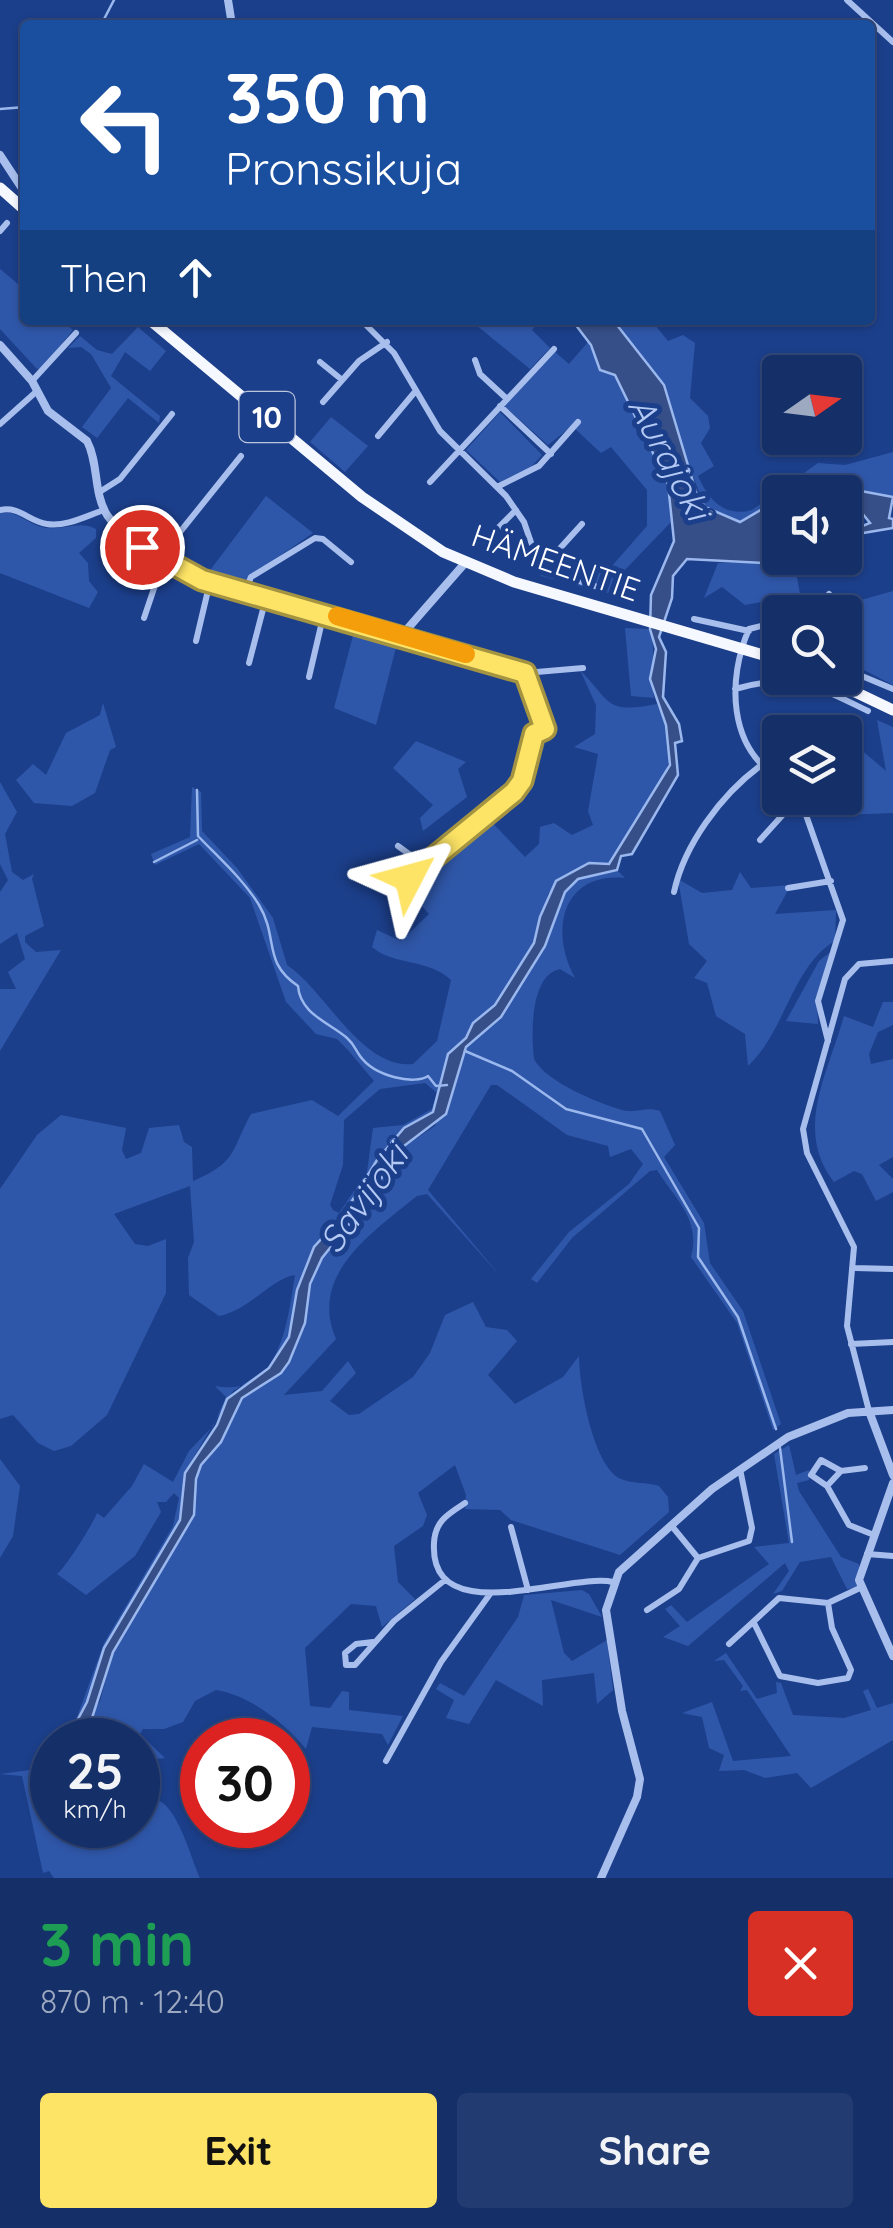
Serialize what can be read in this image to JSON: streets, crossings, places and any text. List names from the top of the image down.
{
  "streets": {
    "highway": ["10", "HÄMEENTIE"]
  },
  "water": ["Aurajoki", "Savijoki"],
  "north": "right",
  "page": {
    "turn": ["350 m", "Pronssikuja"],
    "then": "Then",
    "speed": "25 km/h",
    "limit": "30",
    "heading": ["3 min", "870 m · 12:40"],
    "buttons": ["Exit", "Share"]
  }
}
